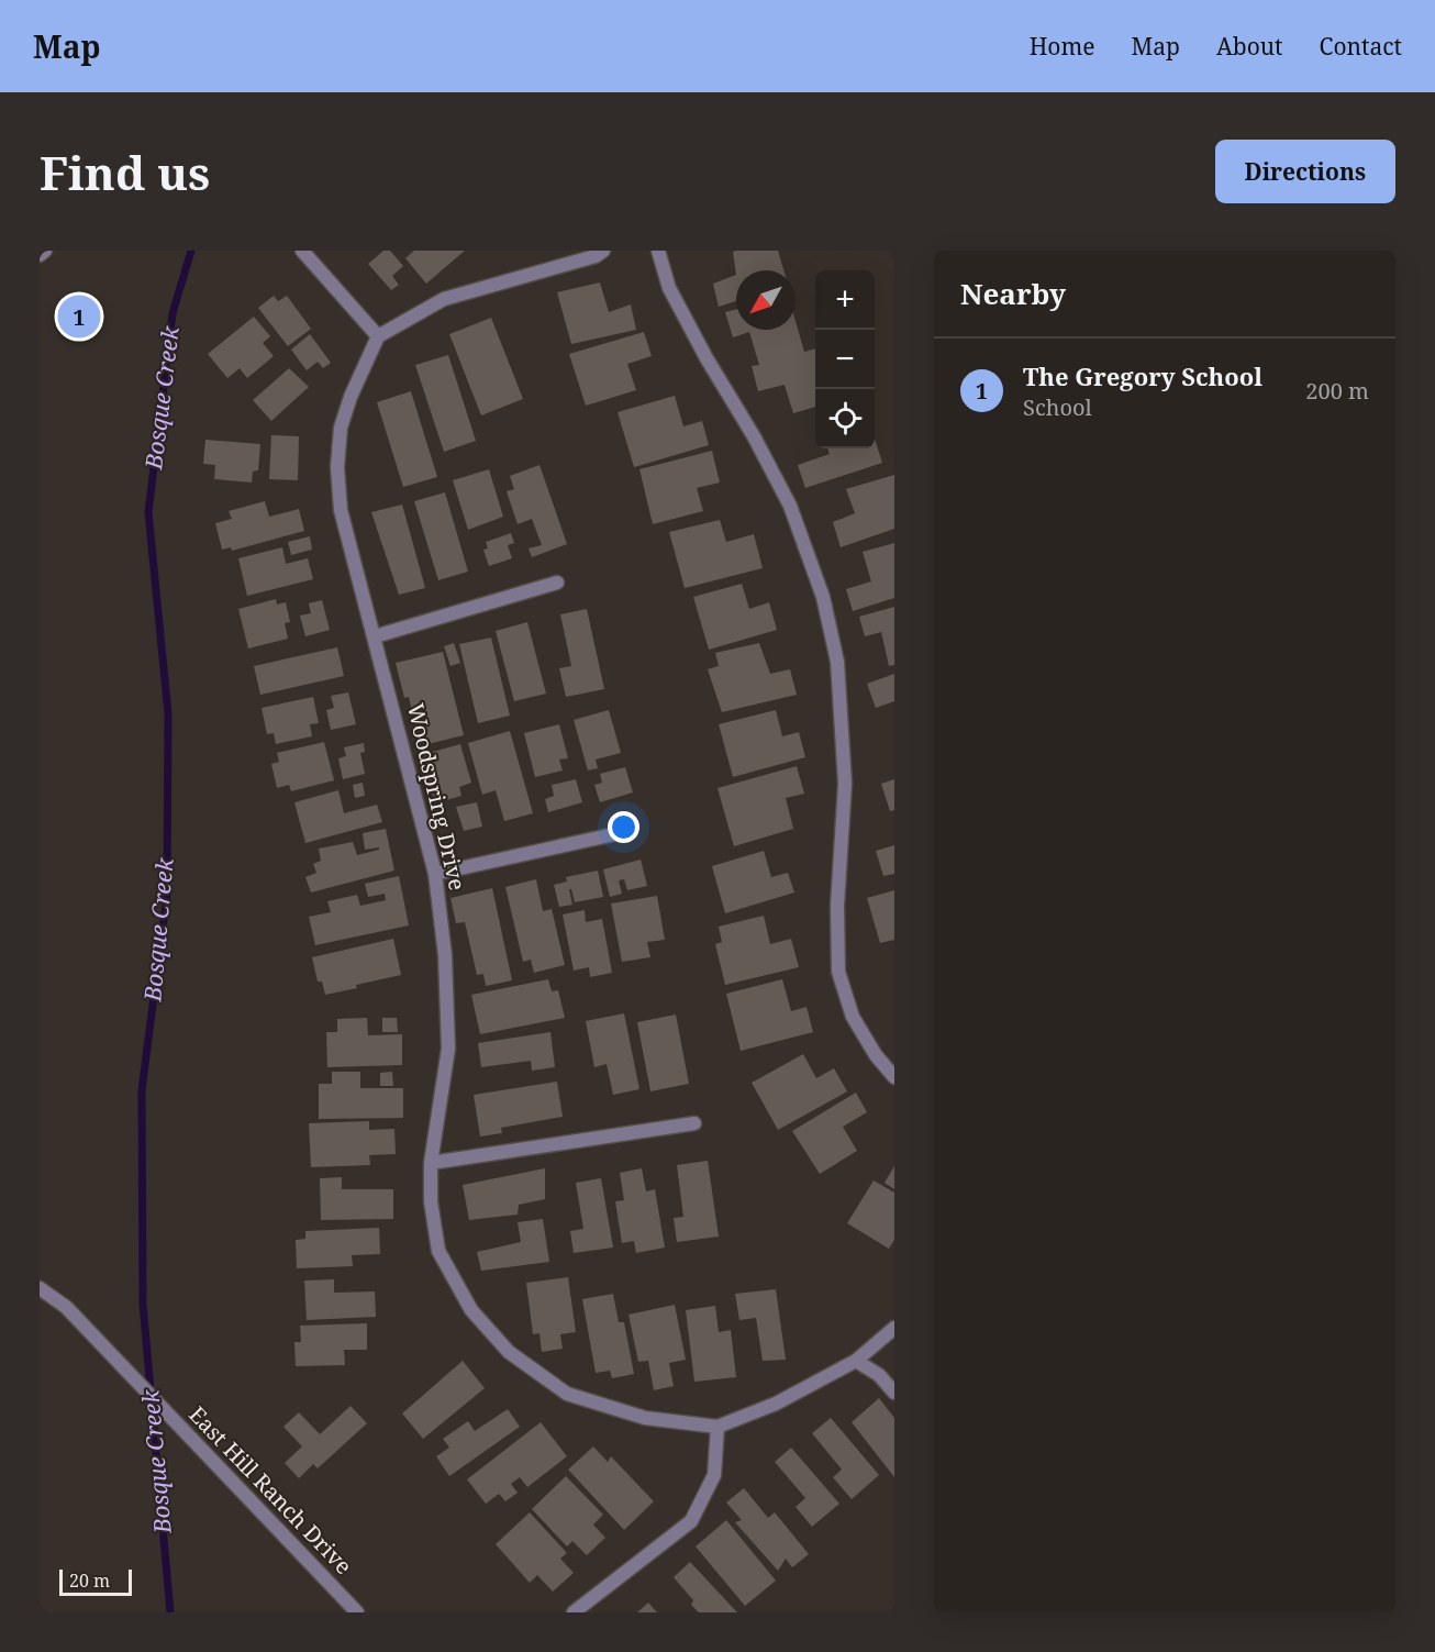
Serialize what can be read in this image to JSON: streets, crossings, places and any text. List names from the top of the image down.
{
  "streets": {
    "street": ["Woodspring Drive", "East Hill Ranch Drive"]
  },
  "water": ["Bosque Creek"],
  "scale_bar": "20 m",
  "north": "bottom left",
  "page": {
    "header": "Map",
    "nav": [
      "Home",
      "Map",
      "About",
      "Contact"
    ],
    "buttons": "Directions",
    "title": "Find us",
    "heading": "Nearby",
    "map_buttons": ["+", "−"],
    "pins": "1",
    "list": [
      {
        "mark": "1",
        "name": "The Gregory School",
        "note": "School",
        "value": "200 m"
      }
    ],
    "scale": "20 m"
  }
}
